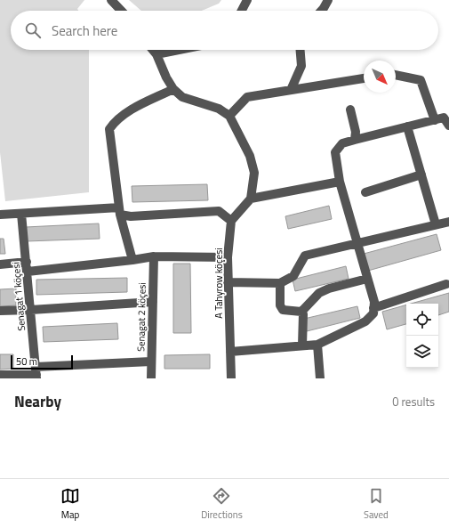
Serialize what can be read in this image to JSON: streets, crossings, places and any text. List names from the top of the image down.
{
  "streets": {
    "street": ["A Tahyrow köçesi", "Senagat 1 köçesi", "Senagat 2 köçesi"]
  },
  "scale_bar": "50 m",
  "north": "bottom right",
  "page": {
    "search": "Search here",
    "scale": "50 m",
    "heading": ["Nearby", "0 results"],
    "nav": ["Map", "Directions", "Saved"]
  }
}
